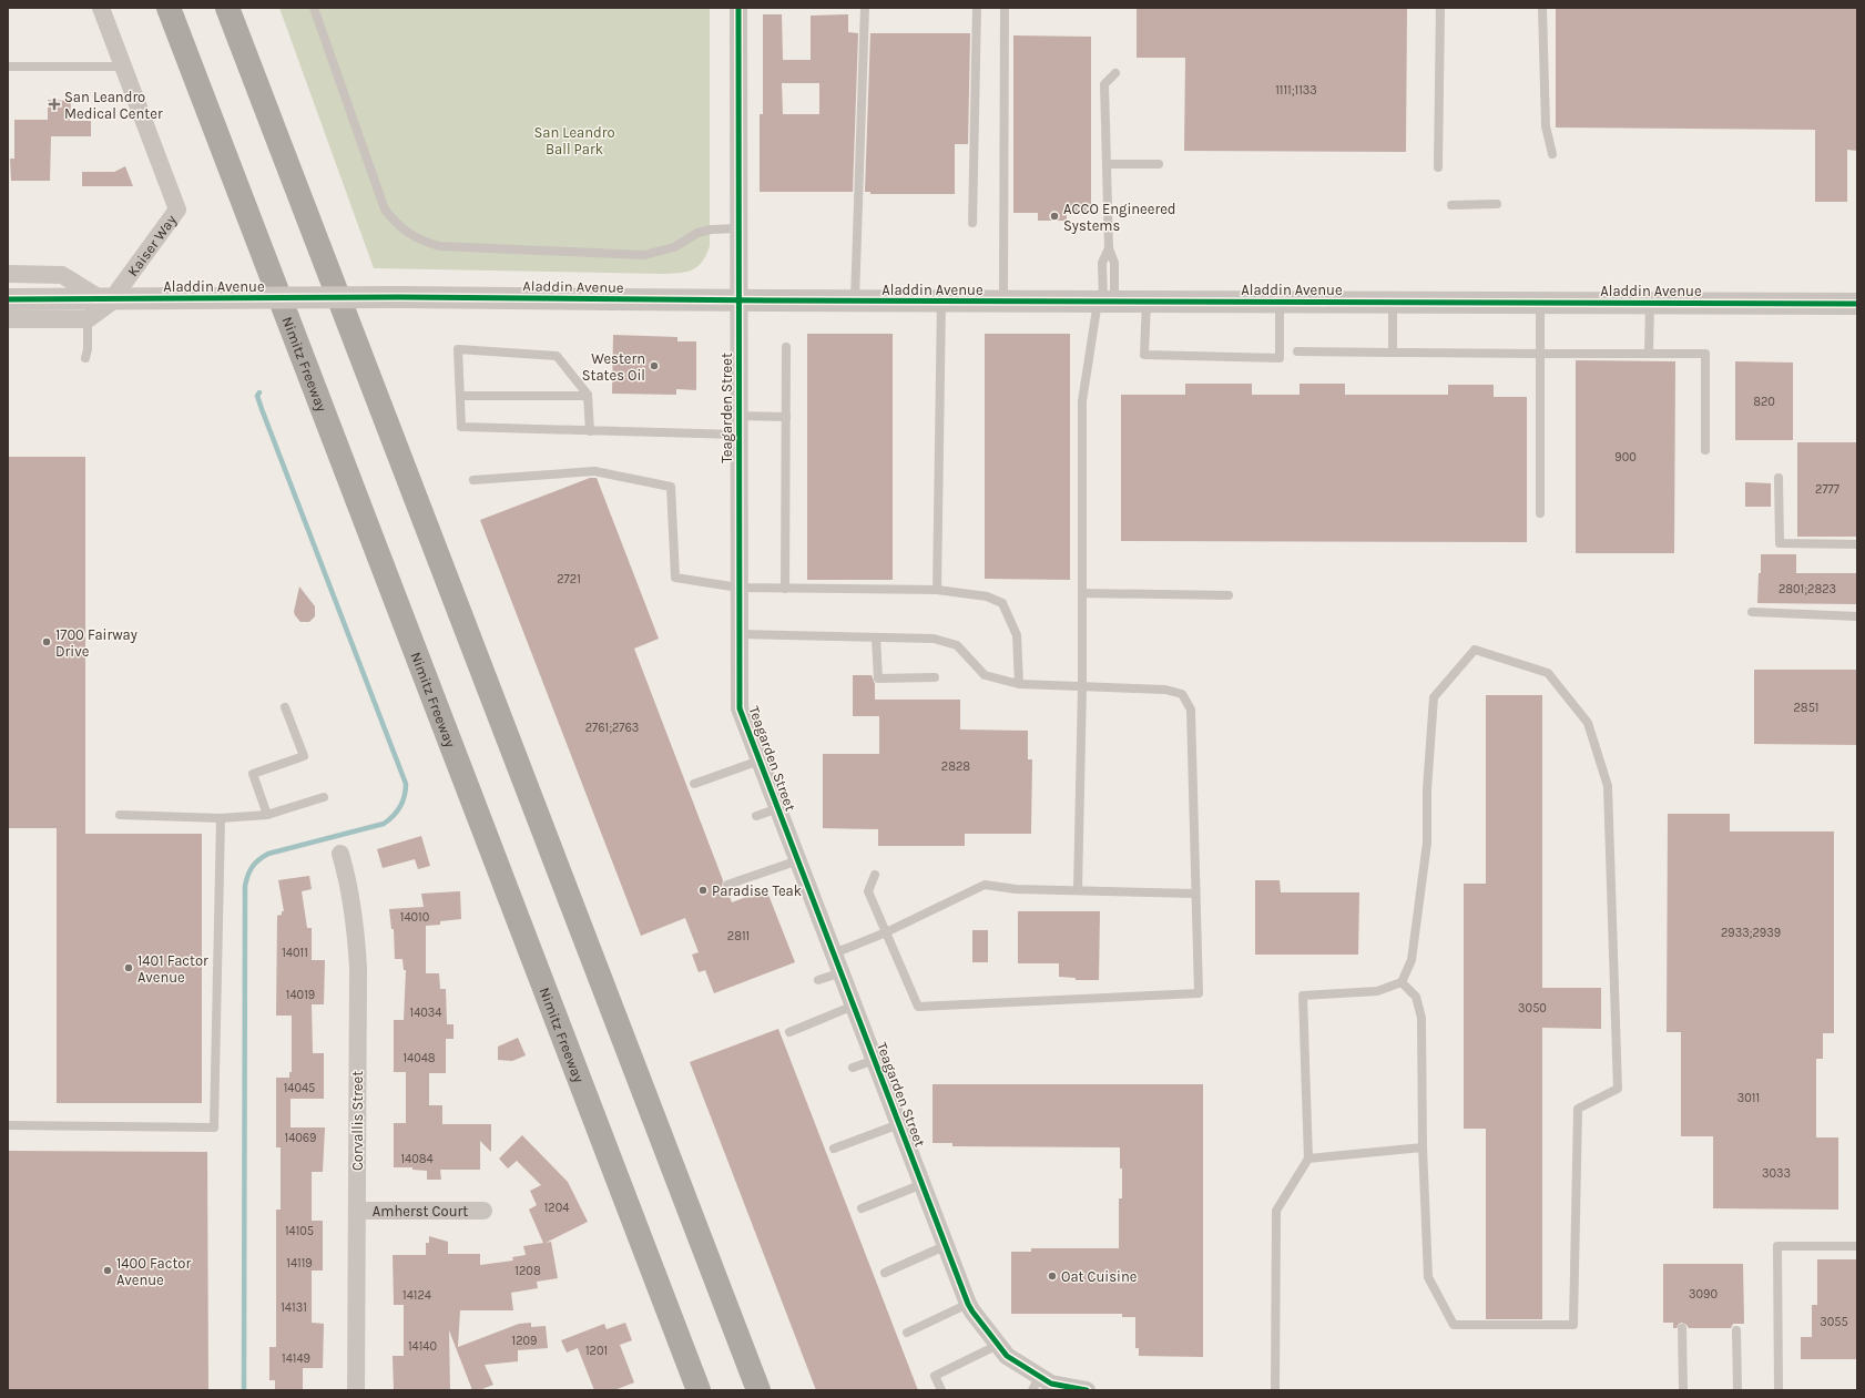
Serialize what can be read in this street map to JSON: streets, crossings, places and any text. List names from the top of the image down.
{
  "streets": {
    "highway": ["Nimitz Freeway"],
    "street": [
      "Kaiser Way",
      "Aladdin Avenue",
      "Teagarden Street",
      "Corvallis Street",
      "Amherst Court"
    ]
  },
  "crossings": [
    ["Aladdin Avenue", "Teagarden Street"],
    ["Corvallis Street", "Amherst Court"]
  ],
  "parks": ["San Leandro Ball Park"],
  "places": {
    "health": ["San Leandro Medical Center"],
    "other": [
      "ACCO Engineered Systems",
      "Western States Oil",
      "1700 Fairway Drive",
      "Paradise Teak",
      "1401 Factor Avenue",
      "1400 Factor Avenue",
      "Oat Cuisine"
    ]
  },
  "house_numbers": [
    "1111;1133",
    "820",
    "900",
    "2777",
    "2721",
    "2801;2823",
    "2851",
    "2761;2763",
    "2828",
    "14010",
    "2933;2939",
    "2811",
    "14011",
    "14019",
    "3050",
    "14034",
    "14048",
    "14045",
    "3011",
    "14069",
    "14084",
    "3033",
    "1204",
    "14105",
    "14119",
    "1208",
    "3090",
    "14124",
    "14131",
    "3055",
    "1209",
    "14140",
    "1201",
    "14149"
  ]
}
